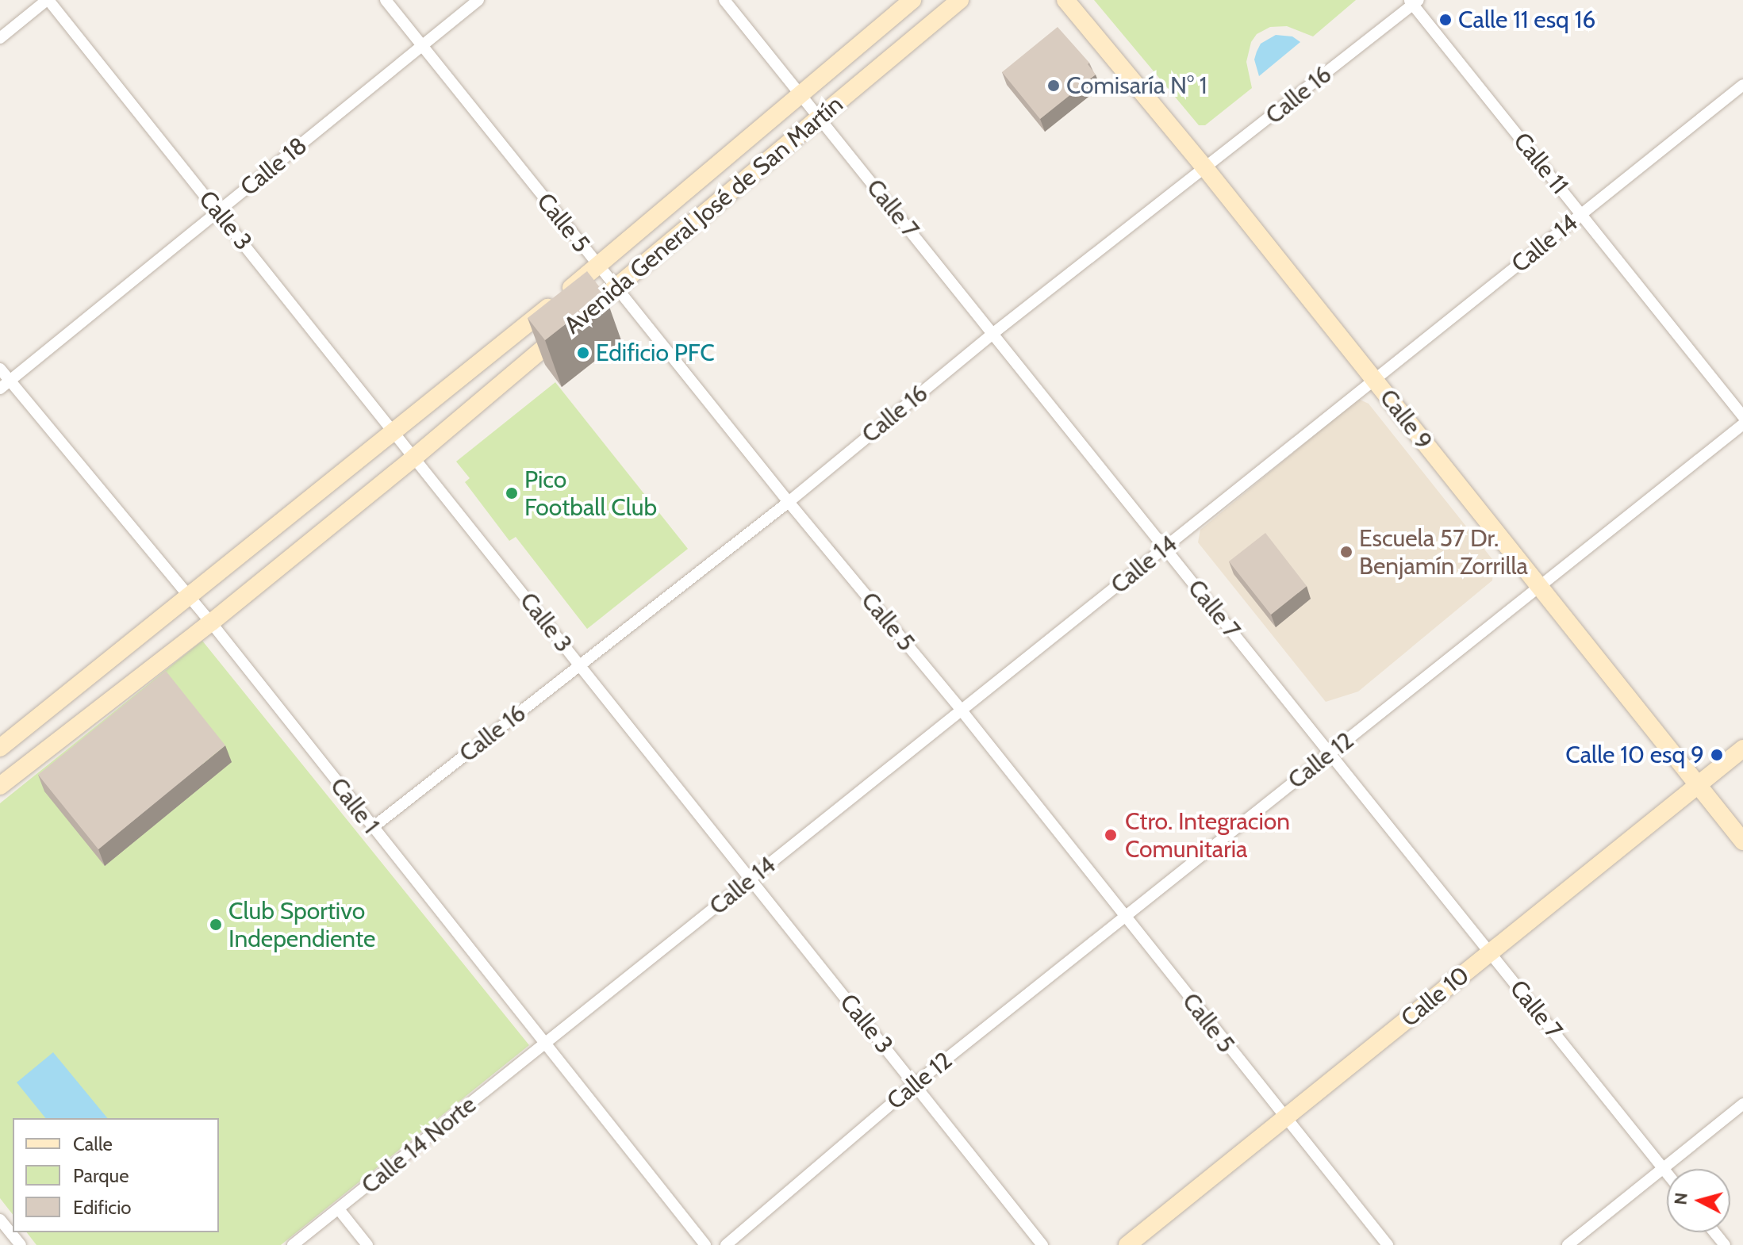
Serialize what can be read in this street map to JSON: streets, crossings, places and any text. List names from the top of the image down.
{
  "streets": {
    "main road": ["Avenida General José de San Martín", "Calle 9", "Calle 10"],
    "street": [
      "Calle 16",
      "Calle 11",
      "Calle 18",
      "Calle 7",
      "Calle 3",
      "Calle 5",
      "Calle 14",
      "Calle 12",
      "Calle 1",
      "Calle 14 Norte"
    ]
  },
  "crossings": [
    ["Calle 16", "Calle 11"],
    ["Calle 16", "Calle 7"],
    ["Calle 16", "Calle 3"],
    ["Calle 16", "Calle 5"],
    ["Calle 16", "Calle 9"],
    ["Calle 16", "Calle 1"],
    ["Calle 11", "Calle 14"],
    ["Calle 18", "Calle 3"],
    ["Calle 18", "Calle 5"],
    ["Calle 18", "Calle 1"],
    ["Calle 7", "Avenida General José de San Martín"],
    ["Calle 7", "Calle 14"],
    ["Calle 7", "Calle 12"],
    ["Calle 7", "Calle 10"],
    ["Avenida General José de San Martín", "Calle 3"],
    ["Avenida General José de San Martín", "Calle 5"],
    ["Avenida General José de San Martín", "Calle 1"],
    ["Calle 3", "Calle 14"],
    ["Calle 3", "Calle 12"],
    ["Calle 5", "Calle 14"],
    ["Calle 5", "Calle 12"],
    ["Calle 5", "Calle 10"],
    ["Calle 14", "Calle 9"],
    ["Calle 14", "Calle 1"],
    ["Calle 14", "Calle 14 Norte"],
    ["Calle 9", "Calle 12"],
    ["Calle 9", "Calle 10"],
    ["Calle 1", "Calle 14 Norte"]
  ],
  "places": [
    "Calle 11 esq 16",
    "Comisaría N° 1",
    "Edificio PFC",
    "Pico Football Club",
    "Escuela 57 Dr. Benjamín Zorrilla",
    "Calle 10 esq 9",
    "Ctro. Integracion Comunitaria",
    "Club Sportivo Independiente"
  ],
  "legend": ["Calle", "Parque", "Edificio"],
  "north": "left"
}
